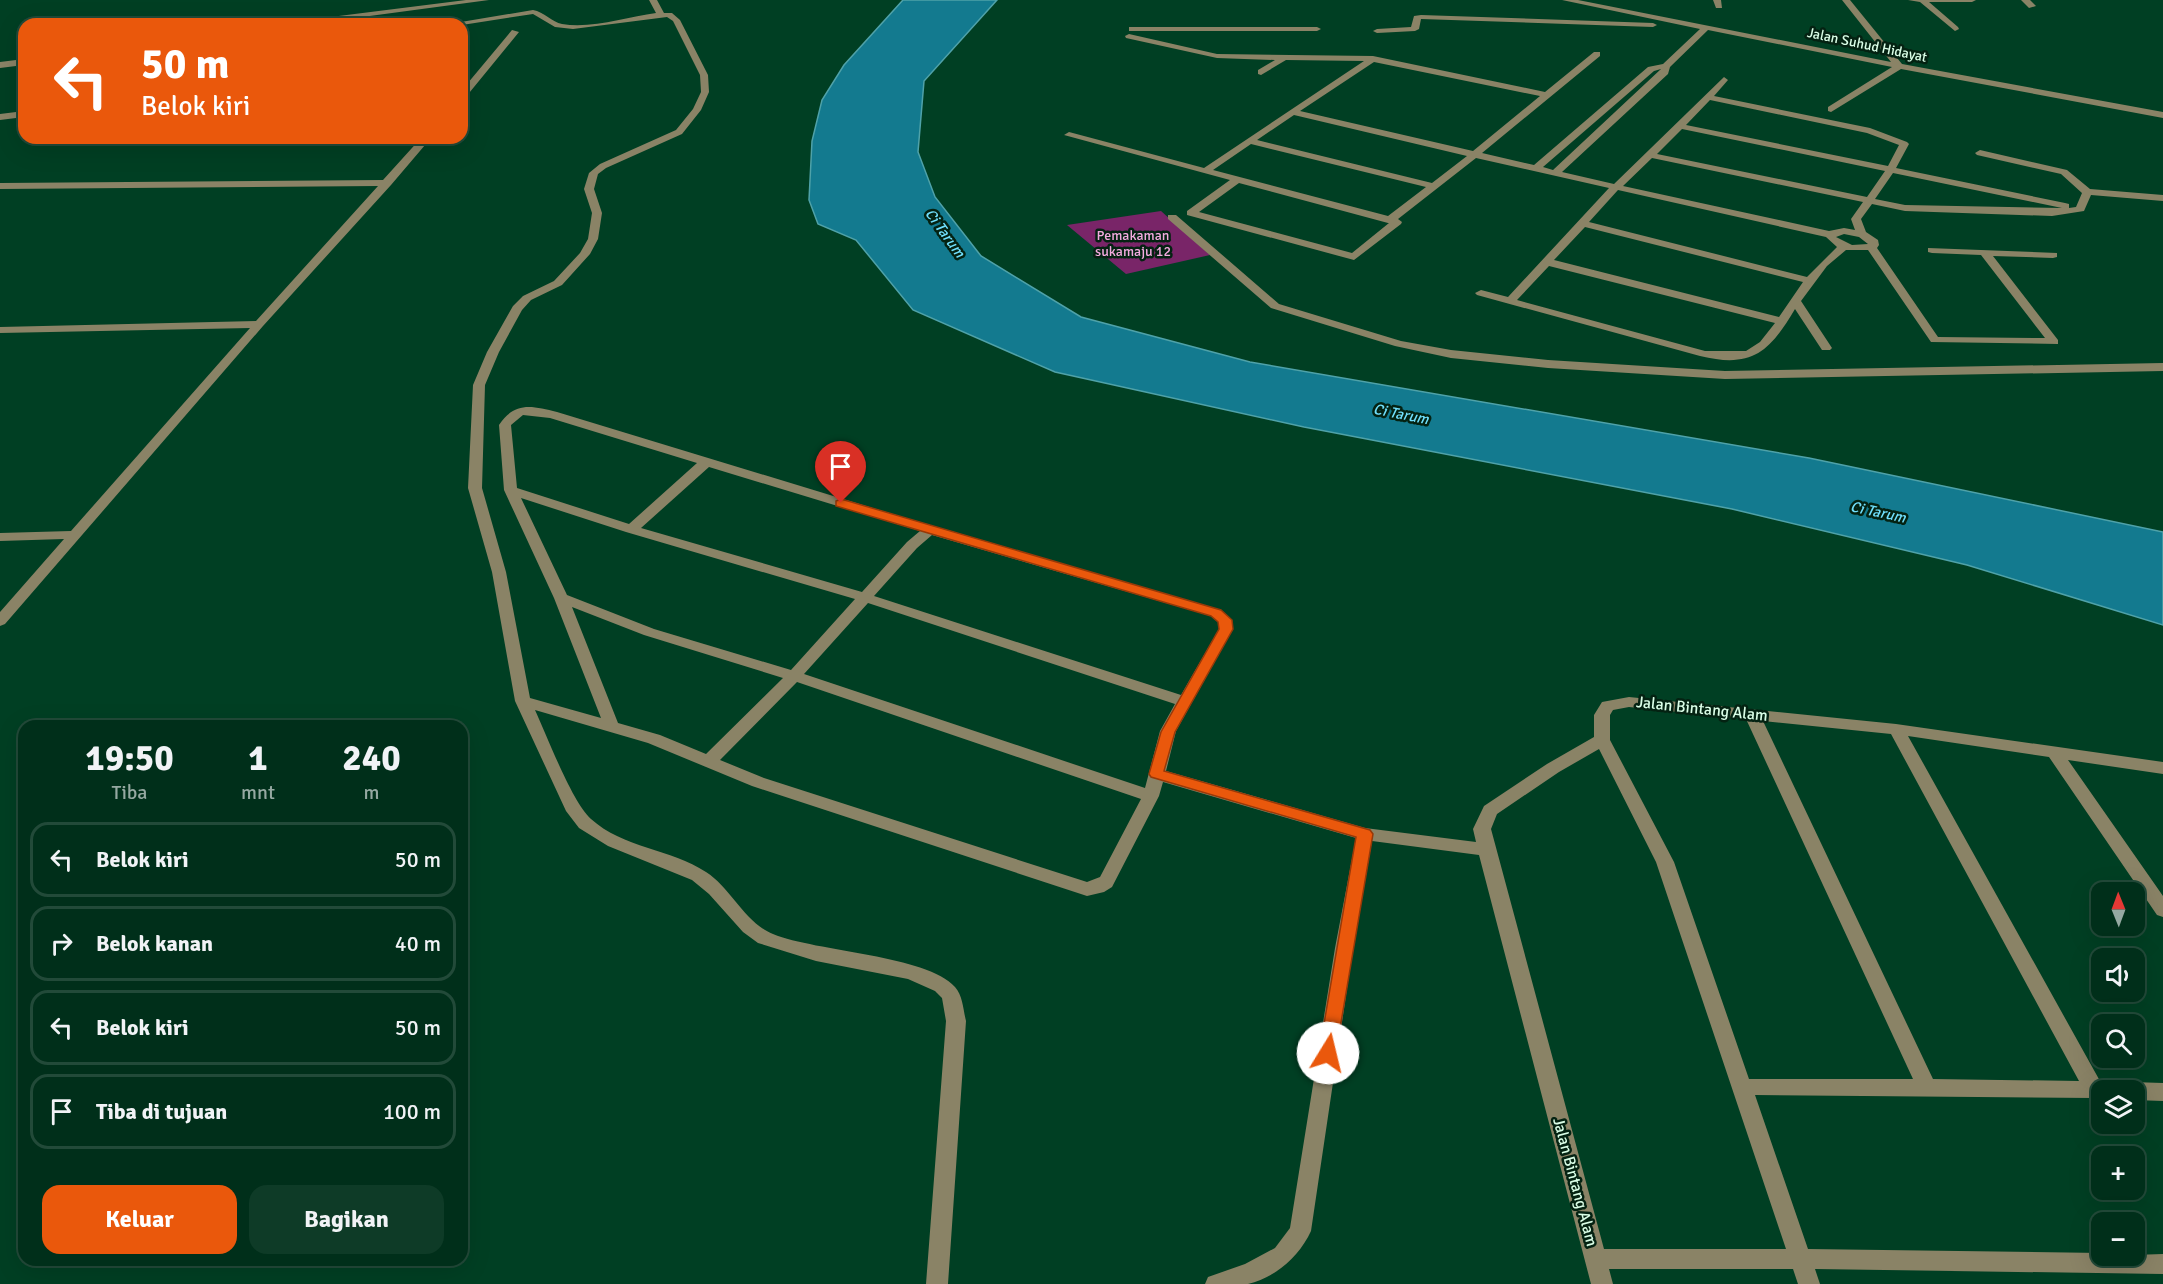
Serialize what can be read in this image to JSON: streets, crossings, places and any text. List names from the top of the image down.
{
  "streets": {
    "street": ["Jalan Suhud Hidayat", "Jalan Bintang Alam"]
  },
  "water": ["Ci Tarum"],
  "parks": ["Pemakaman sukamaju 12"],
  "north": "top",
  "page": {
    "turn": ["50 m", "Belok kiri"],
    "eta": [
      "19:50",
      "Tiba",
      "1",
      "mnt",
      "240",
      "m"
    ],
    "list": [
      {
        "name": "Belok kiri",
        "value": "50 m"
      },
      {
        "name": "Belok kanan",
        "value": "40 m"
      },
      {
        "name": "Belok kiri",
        "value": "50 m"
      },
      {
        "name": "Tiba di tujuan",
        "value": "100 m"
      }
    ],
    "map_buttons": ["+", "−"],
    "buttons": ["Keluar", "Bagikan"]
  }
}
